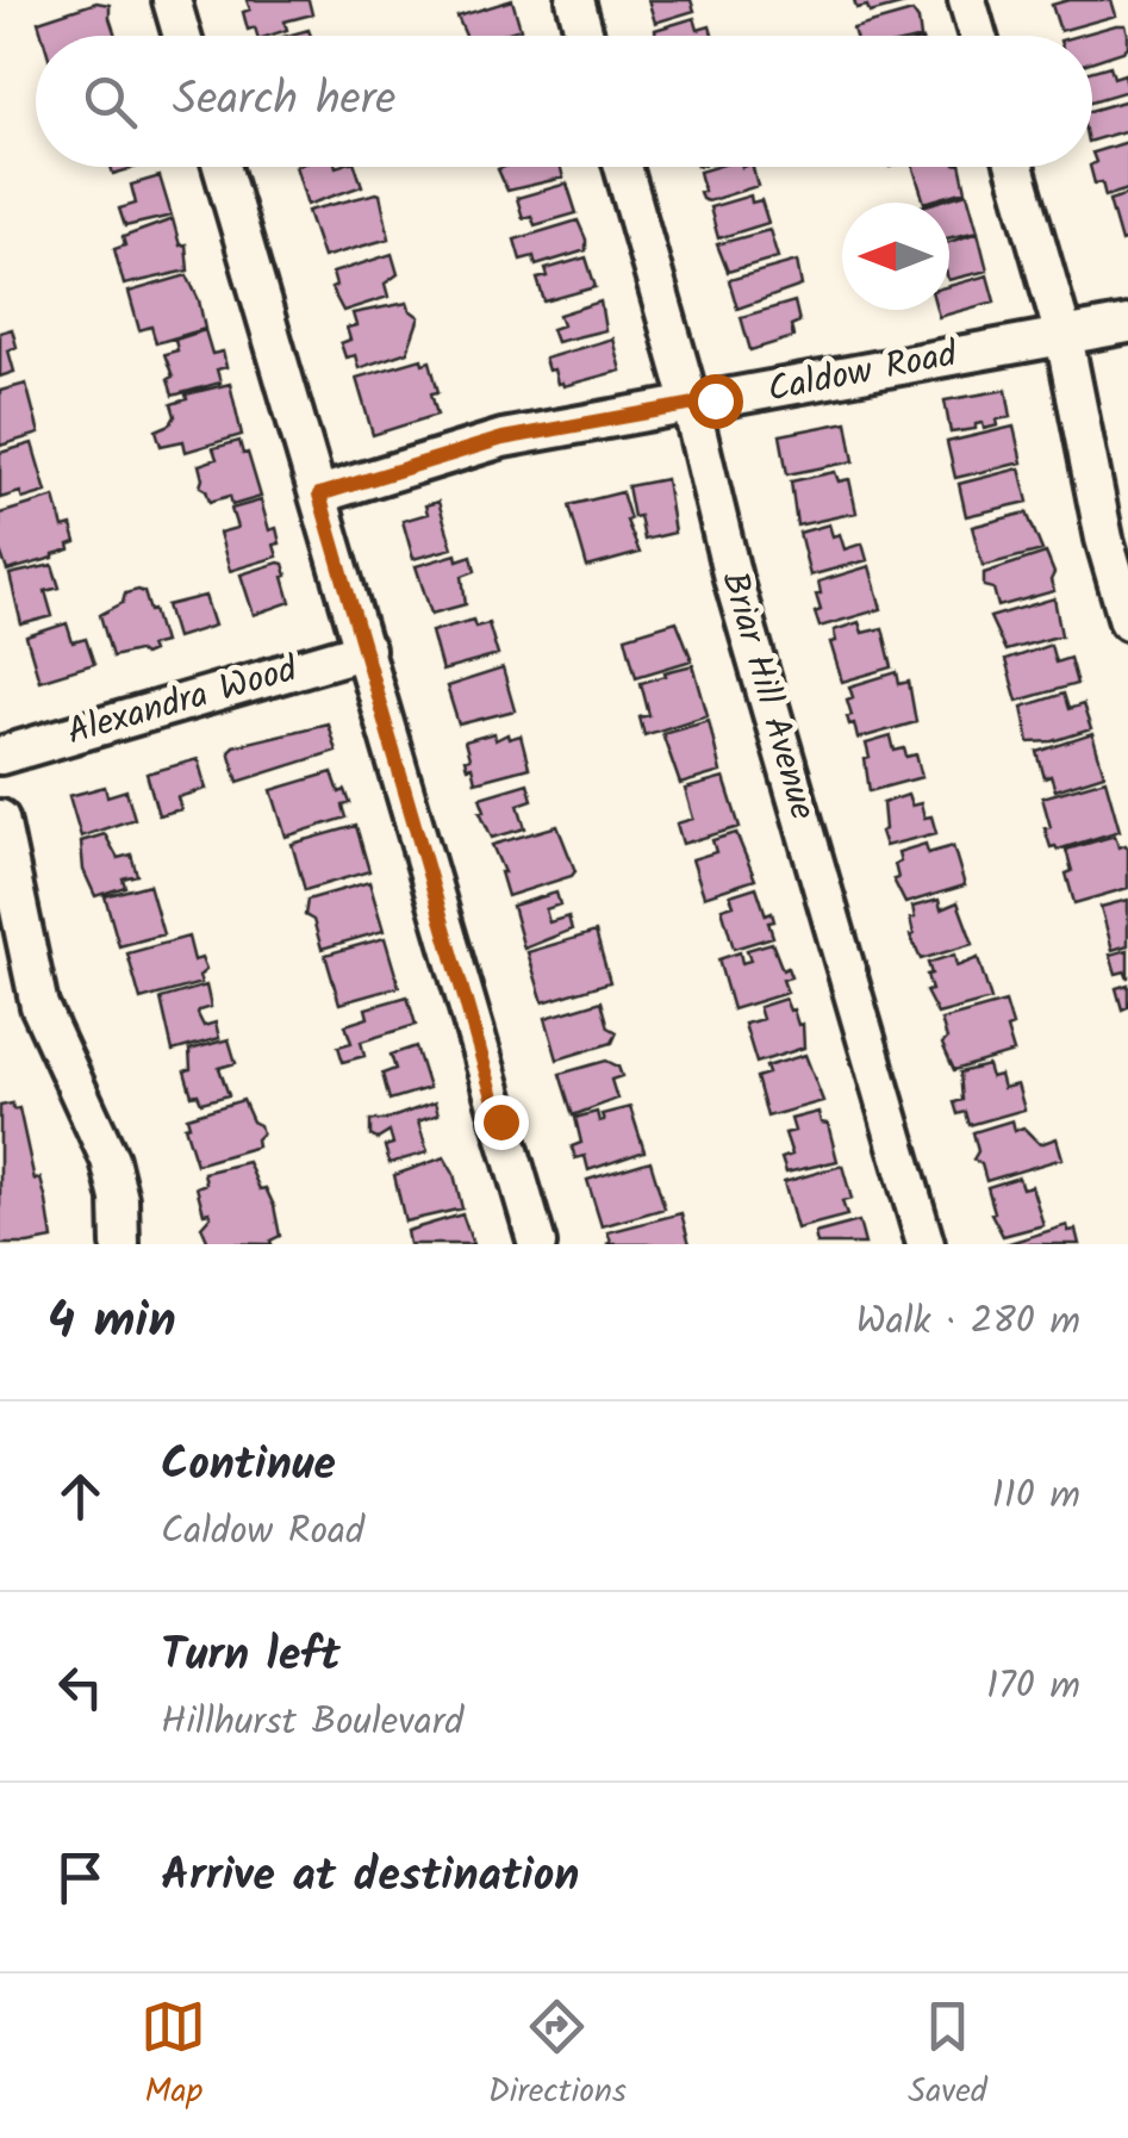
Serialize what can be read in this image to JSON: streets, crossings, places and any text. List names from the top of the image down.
{
  "streets": {
    "street": ["Caldow Road", "Briar Hill Avenue", "Alexandra Wood"]
  },
  "crossings": [
    ["Caldow Road", "Briar Hill Avenue"]
  ],
  "north": "left",
  "page": {
    "search": "Search here",
    "heading": ["4 min", "Walk · 280 m"],
    "list": [
      ["Continue", "Caldow Road", "110 m"],
      ["Turn left", "Hillhurst Boulevard", "170 m"],
      "Arrive at destination"
    ],
    "nav": ["Map", "Directions", "Saved"]
  }
}
